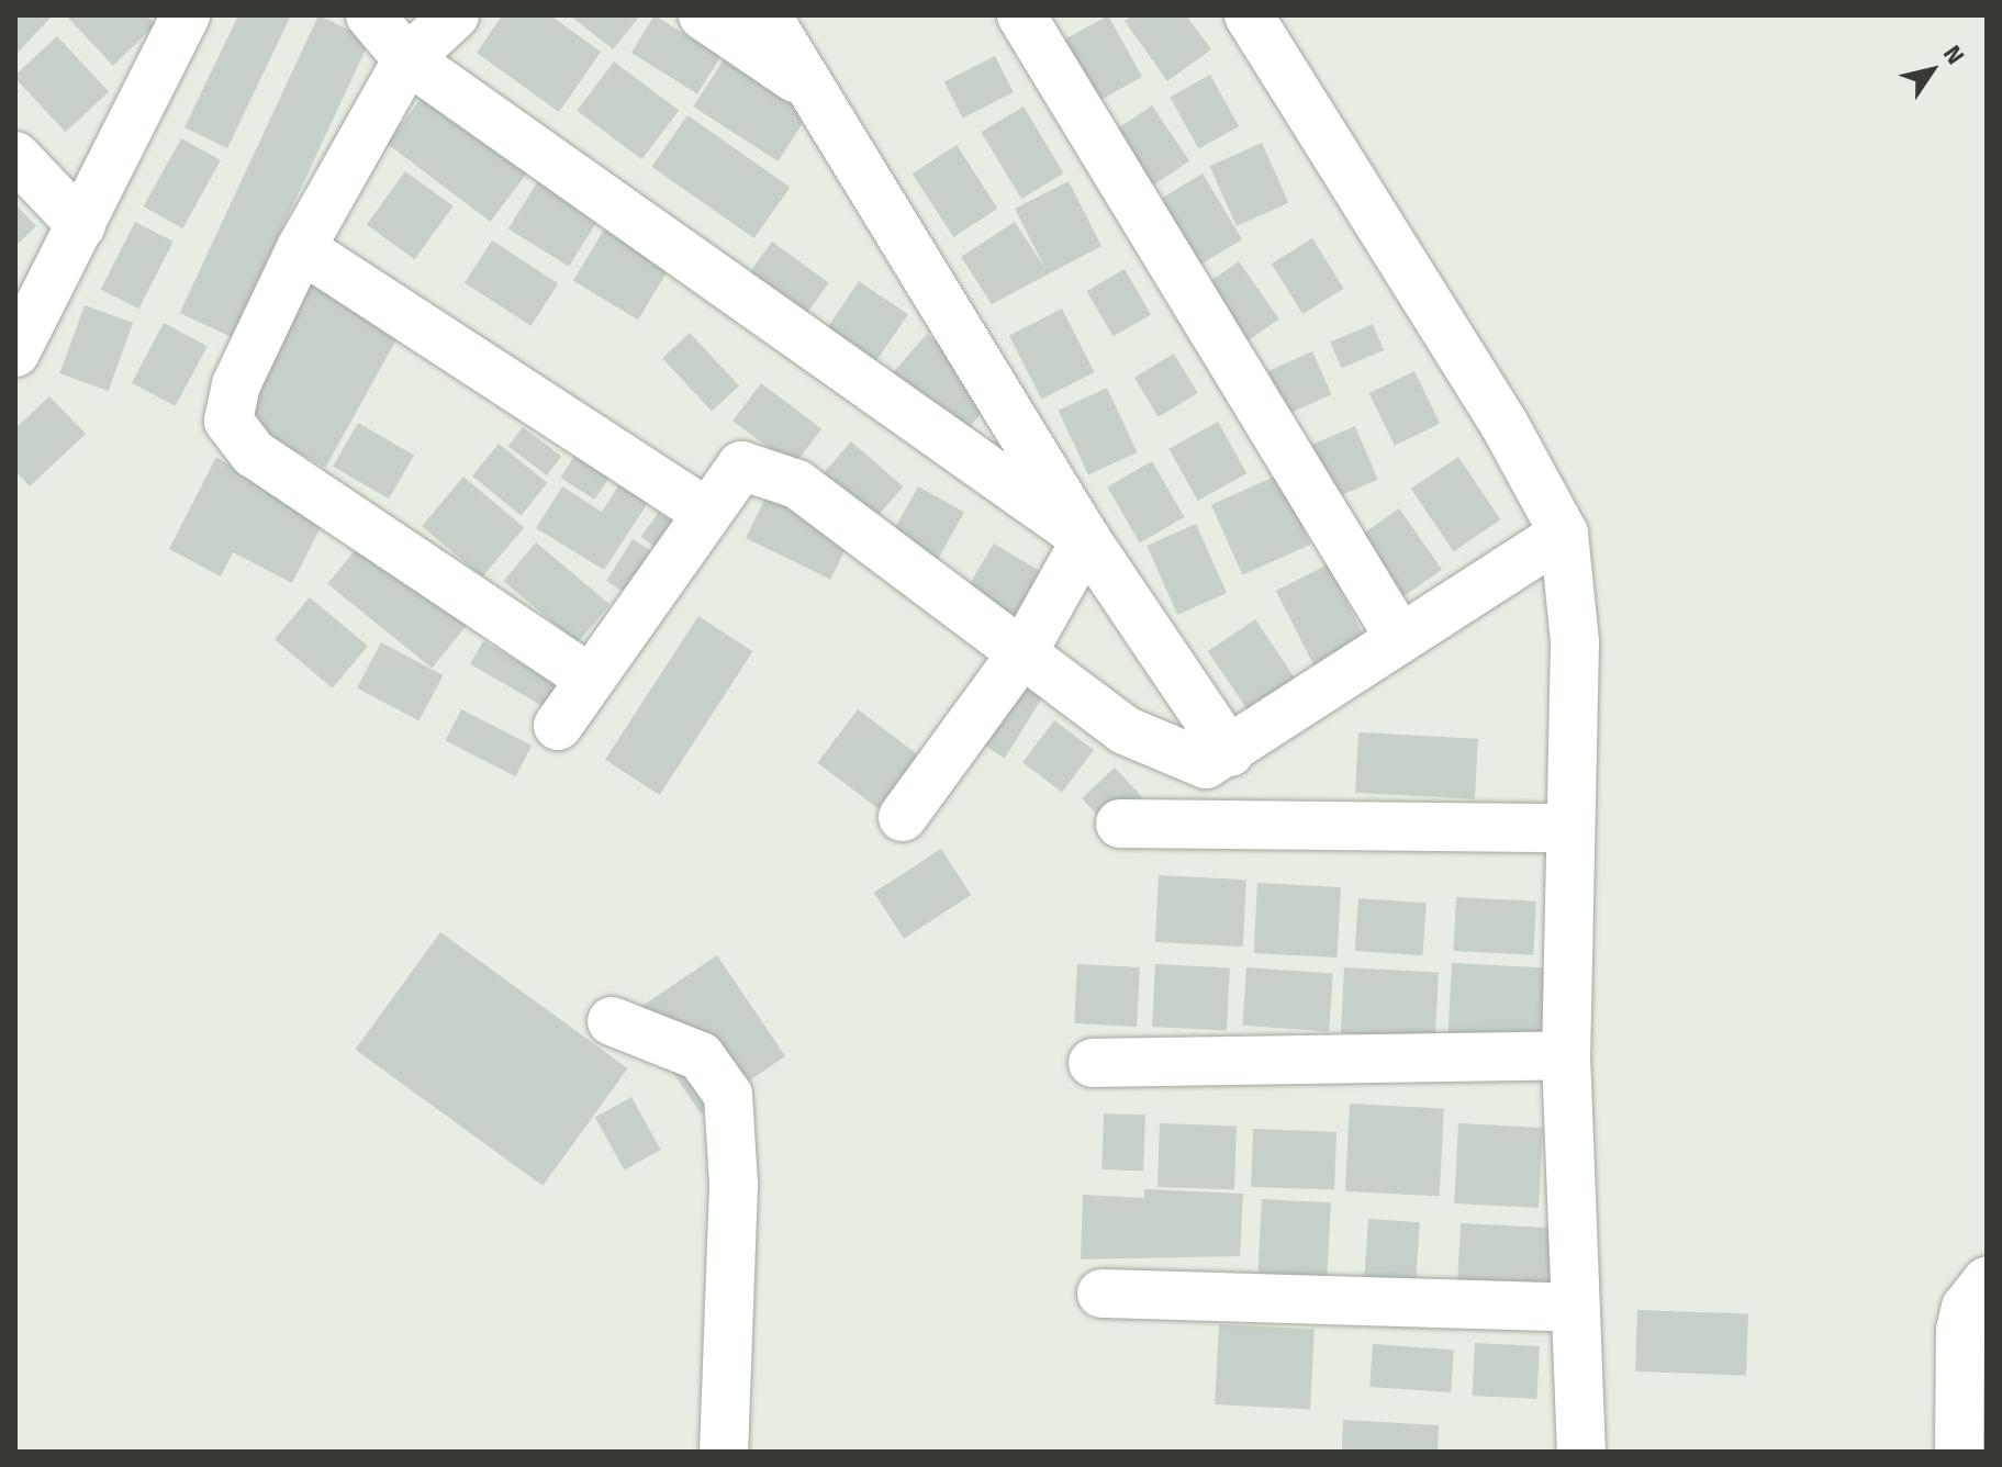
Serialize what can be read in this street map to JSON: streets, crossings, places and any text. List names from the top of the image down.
{
  "north": "top right"
}
